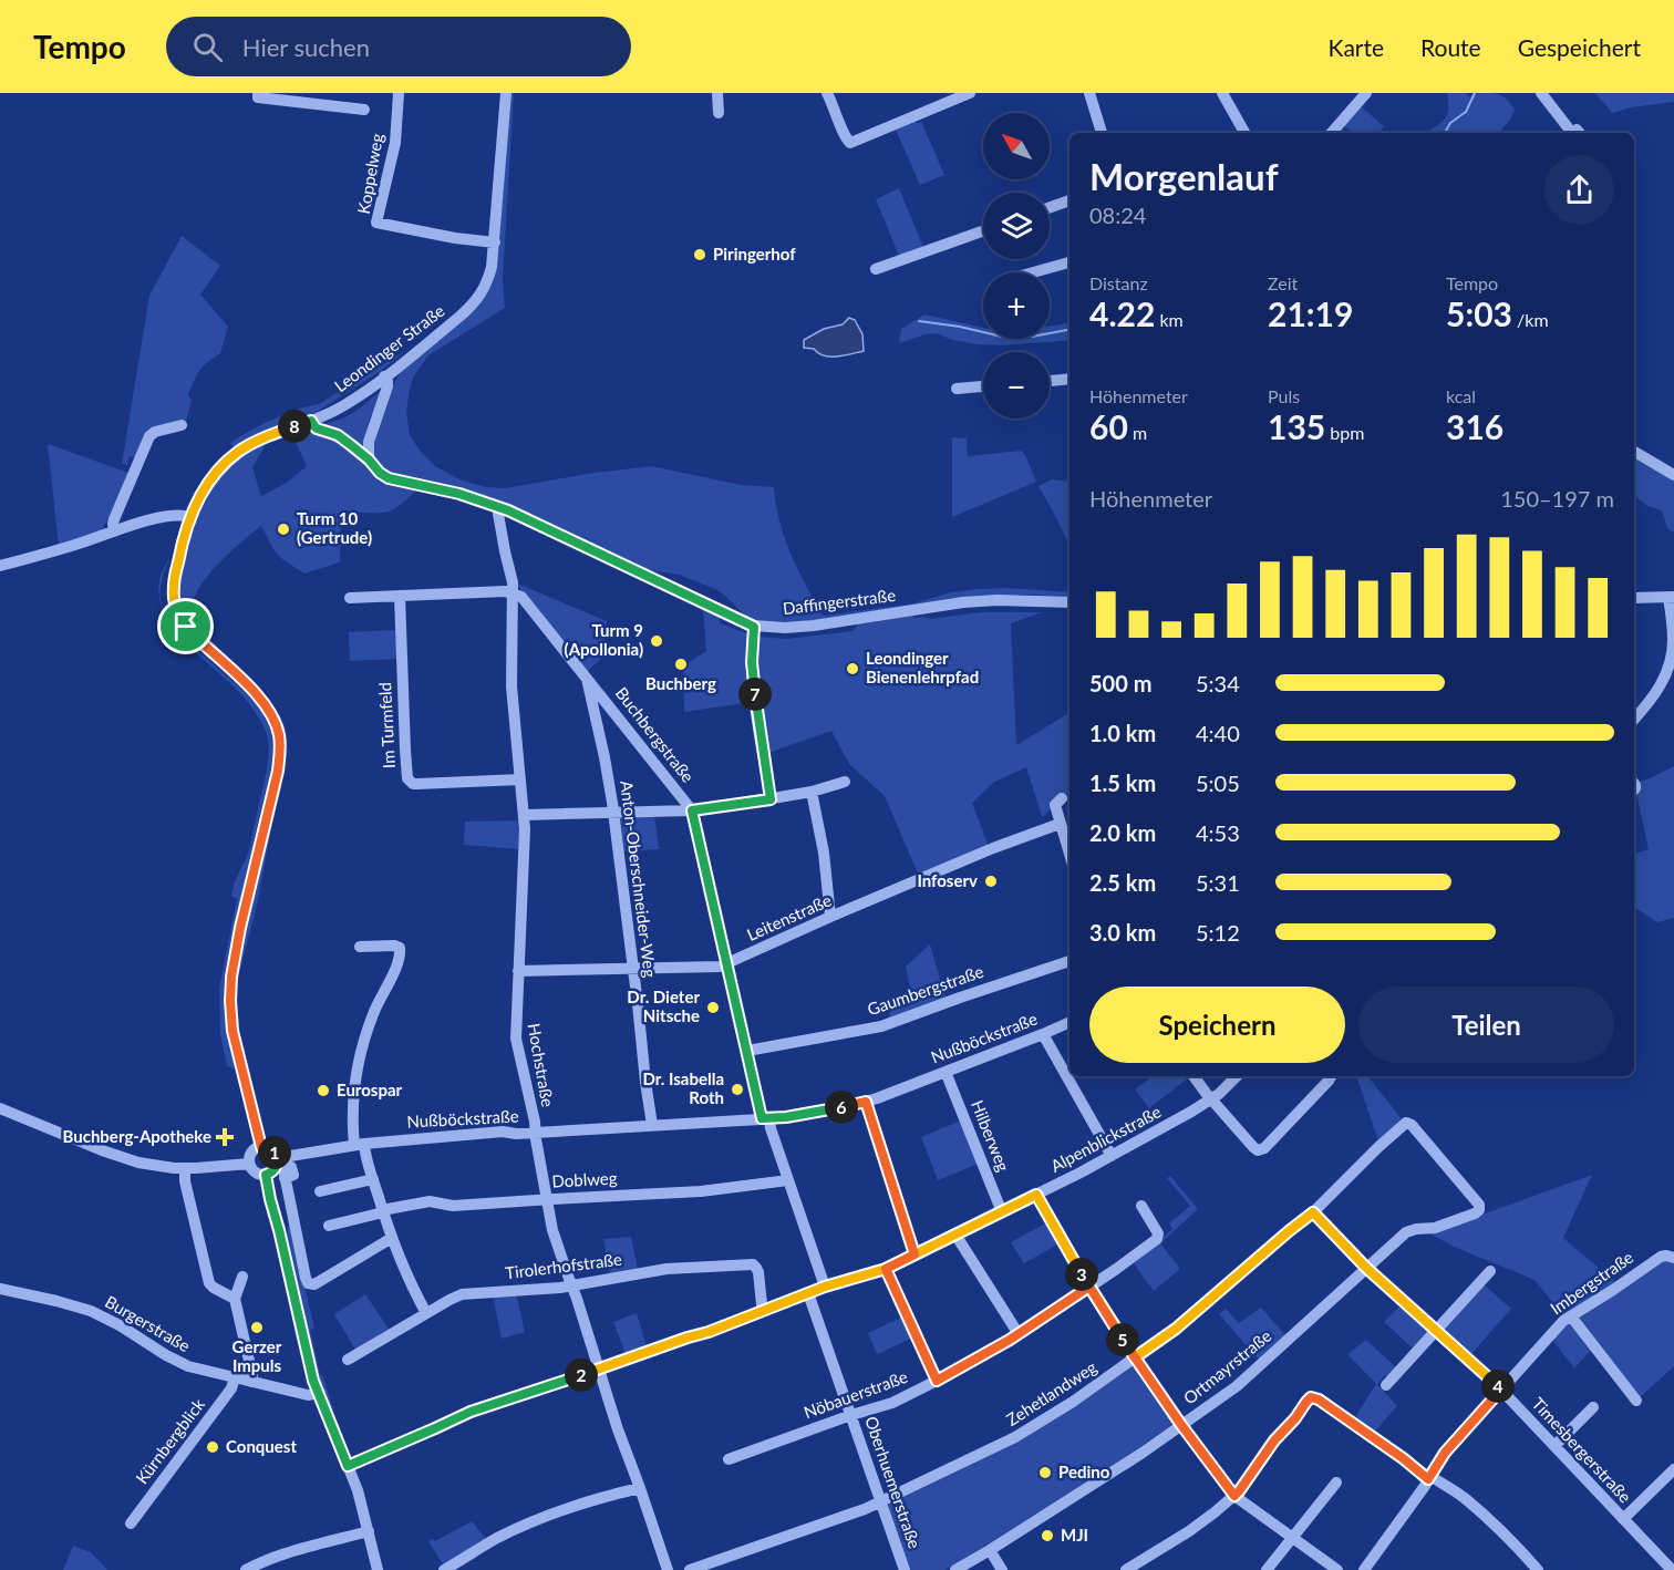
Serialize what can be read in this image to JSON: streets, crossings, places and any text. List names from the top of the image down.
{
  "streets": {
    "street": [
      "Koppelweg",
      "Leondinger Straße",
      "Daffingerstraße",
      "Im Turmfeld",
      "Buchbergstraße",
      "Anton-Oberschneider-Weg",
      "Leitenstraße",
      "Gaumbergstraße",
      "Nußböckstraße",
      "Hochstraße",
      "Hilberweg",
      "Alpenblickstraße",
      "Doblweg",
      "Tirolerhofstraße",
      "Imbergstraße",
      "Burgerstraße",
      "Ortmayrstraße",
      "Zehetlandweg",
      "Nöbauerstraße",
      "Kürnbergblick",
      "Timesbergerstraße",
      "Oberhuemerstraße"
    ]
  },
  "crossings": [
    ["Koppelweg", "Leondinger Straße"],
    ["Leondinger Straße", "Daffingerstraße"],
    ["Leondinger Straße", "Nußböckstraße"],
    ["Daffingerstraße", "Hochstraße"],
    ["Im Turmfeld", "Hochstraße"],
    ["Buchbergstraße", "Anton-Oberschneider-Weg"],
    ["Buchbergstraße", "Leitenstraße"],
    ["Buchbergstraße", "Gaumbergstraße"],
    ["Buchbergstraße", "Nußböckstraße"],
    ["Buchbergstraße", "Hochstraße"],
    ["Anton-Oberschneider-Weg", "Leitenstraße"],
    ["Anton-Oberschneider-Weg", "Nußböckstraße"],
    ["Leitenstraße", "Hochstraße"],
    ["Nußböckstraße", "Hochstraße"],
    ["Nußböckstraße", "Hilberweg"],
    ["Hochstraße", "Alpenblickstraße"],
    ["Hochstraße", "Doblweg"],
    ["Hochstraße", "Tirolerhofstraße"],
    ["Hilberweg", "Alpenblickstraße"],
    ["Alpenblickstraße", "Tirolerhofstraße"],
    ["Alpenblickstraße", "Oberhuemerstraße"],
    ["Imbergstraße", "Timesbergerstraße"],
    ["Burgerstraße", "Kürnbergblick"],
    ["Ortmayrstraße", "Zehetlandweg"],
    ["Ortmayrstraße", "Timesbergerstraße"],
    ["Zehetlandweg", "Timesbergerstraße"],
    ["Zehetlandweg", "Oberhuemerstraße"],
    ["Nöbauerstraße", "Oberhuemerstraße"]
  ],
  "places": {
    "other": [
      "Piringerhof",
      "Turm 10 (Gertrude)",
      "Turm 9 (Apollonia)",
      "Buchberg",
      "Leondinger Bienenlehrpfad",
      "Infoserv",
      "Dr. Dieter Nitsche",
      "Dr. Isabella Roth",
      "Eurospar",
      "Gerzer Impuls",
      "Conquest",
      "Pedino",
      "MJI"
    ],
    "health": ["Buchberg-Apotheke"]
  },
  "north": "top left",
  "page": {
    "header": "Tempo",
    "search": "Hier suchen",
    "nav": ["Karte", "Route", "Gespeichert"],
    "map_buttons": ["+", "−"],
    "heading": ["Morgenlauf", "08:24"],
    "stats": [
      ["Distanz", "4.22 km"],
      ["Zeit", "21:19"],
      ["Tempo", "5:03 /km"],
      ["Höhenmeter", "60 m"],
      ["Puls", "135 bpm"],
      ["kcal", "316"]
    ],
    "pins": [
      "8",
      "7",
      "6",
      "1",
      "3",
      "5",
      "2",
      "4"
    ],
    "chart": ["Höhenmeter", "150–197 m"],
    "list": [
      {
        "name": "500 m",
        "note": "5:34"
      },
      {
        "name": "1.0 km",
        "note": "4:40"
      },
      {
        "name": "1.5 km",
        "note": "5:05"
      },
      {
        "name": "2.0 km",
        "note": "4:53"
      },
      {
        "name": "2.5 km",
        "note": "5:31"
      },
      {
        "name": "3.0 km",
        "note": "5:12"
      }
    ],
    "buttons": ["Speichern", "Teilen"]
  }
}
